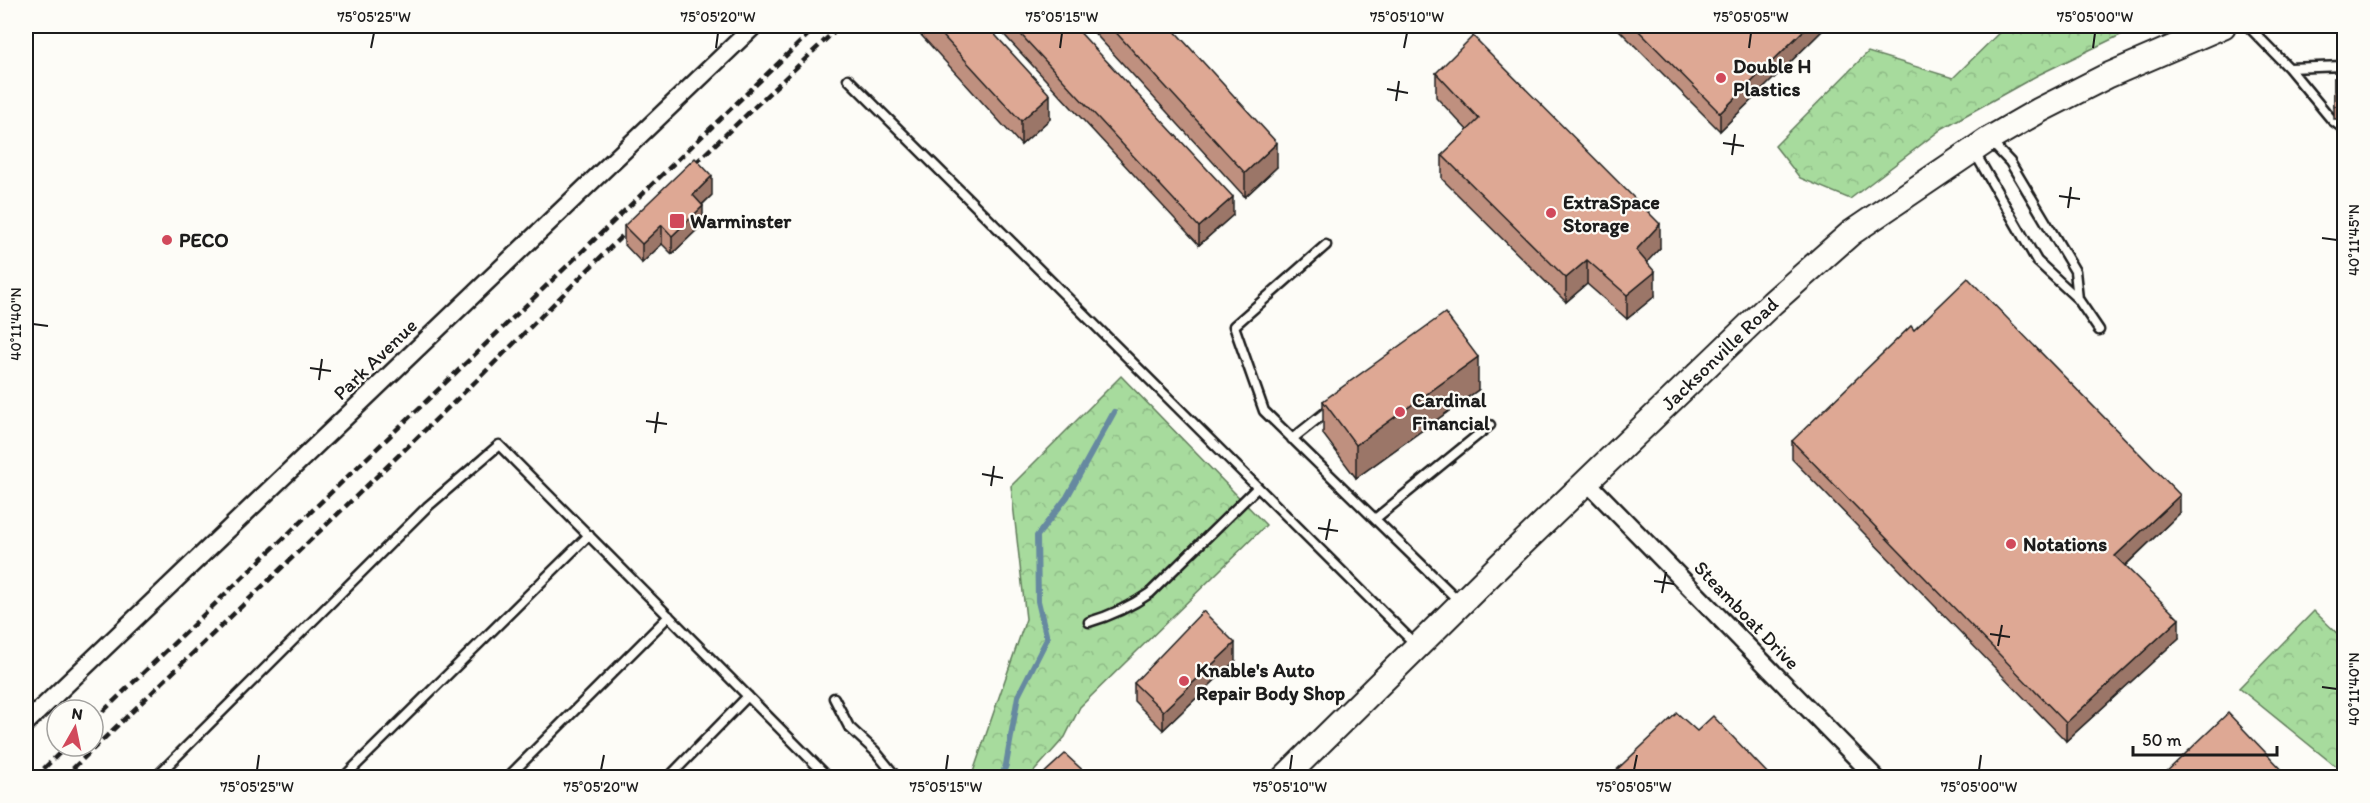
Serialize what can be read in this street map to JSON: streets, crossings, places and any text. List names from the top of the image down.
{
  "streets": {
    "main road": ["Jacksonville Road"],
    "street": ["Park Avenue", "Steamboat Drive"]
  },
  "crossings": [
    ["Jacksonville Road", "Steamboat Drive"]
  ],
  "places": {
    "other": [
      "Double H Plastics",
      "ExtraSpace Storage",
      "PECO",
      "Cardinal Financial",
      "Notations",
      "Knable's Auto Repair Body Shop"
    ],
    "transit": ["Warminster"]
  },
  "scale_bar": "50 m",
  "north": "top",
  "coordinates": [
    "75°05'25\"W",
    "75°05'20\"W",
    "75°05'15\"W",
    "75°05'10\"W",
    "75°05'05\"W",
    "75°05'00\"W",
    "40°11'45\"N",
    "40°11'40\"N"
  ]
}
